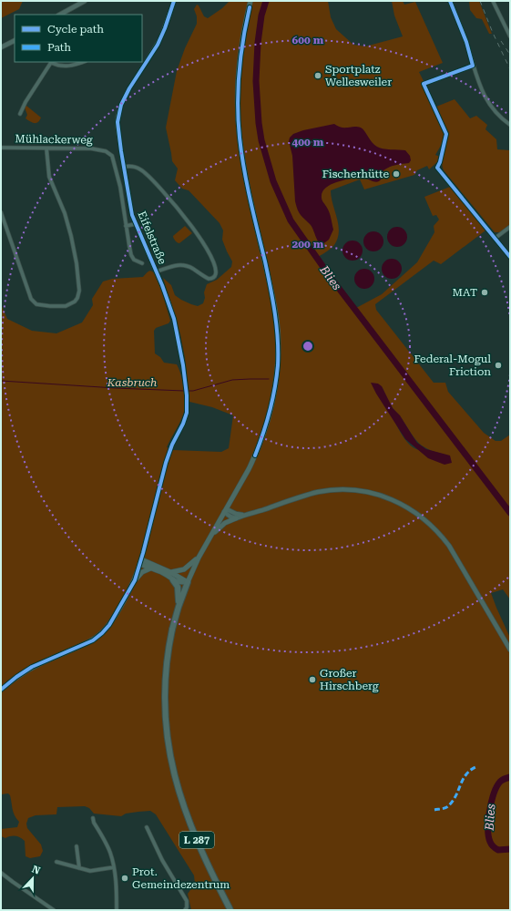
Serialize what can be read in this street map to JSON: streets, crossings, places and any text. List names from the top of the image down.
{
  "streets": {
    "highway": ["L 287"],
    "street": ["Mühlackerweg", "Eifelstraße"]
  },
  "water": ["Blies"],
  "parks": ["Kasbruch"],
  "places": [
    "Sportplatz Wellesweiler",
    "Fischerhütte",
    "MAT",
    "Federal-Mogul Friction",
    "Großer Hirschberg",
    "Prot. Gemeindezentrum"
  ],
  "legend": ["Cycle path", "Path"],
  "north": "top",
  "rings": ["600 m", "400 m", "200 m"]
}
